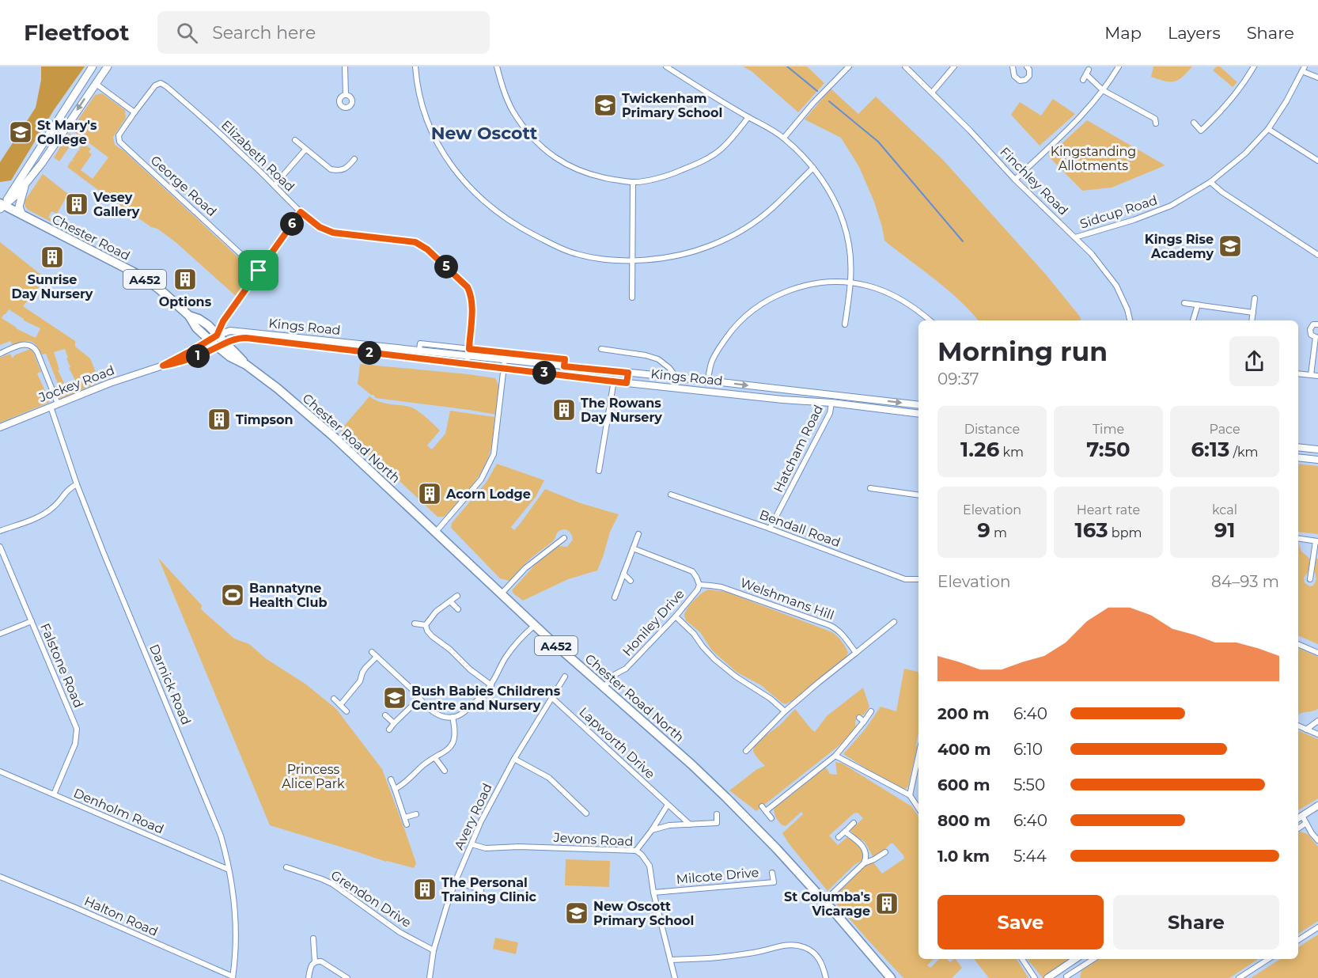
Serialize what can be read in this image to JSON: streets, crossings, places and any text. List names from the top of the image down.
{
  "streets": {
    "highway": ["Chester Road", "A452", "Chester Road North"],
    "main road": ["Kings Road", "Jockey Road"],
    "street": [
      "Elizabeth Road",
      "Finchley Road",
      "George Road",
      "Sidcup Road",
      "Hatcham Road",
      "Bendall Road",
      "Welshmans Hill",
      "Honiley Drive",
      "Falstone Road",
      "Darnick Road",
      "Lapworth Drive",
      "Denholm Road",
      "Avery Road",
      "Jevons Road",
      "Milcote Drive",
      "Grendon Drive",
      "Halton Road"
    ]
  },
  "crossings": [
    ["Elizabeth Road", "George Road"],
    ["Elizabeth Road", "Kings Road"],
    ["Finchley Road", "Sidcup Road"],
    ["Chester Road", "A452"],
    ["Chester Road", "Kings Road"],
    ["Chester Road", "Jockey Road"],
    ["A452", "Kings Road"],
    ["A452", "Jockey Road"],
    ["A452", "Chester Road North"],
    ["Kings Road", "Jockey Road"],
    ["Kings Road", "Chester Road North"],
    ["Kings Road", "Hatcham Road"],
    ["Jockey Road", "Chester Road North"],
    ["Jockey Road", "Darnick Road"],
    ["Chester Road North", "Honiley Drive"],
    ["Hatcham Road", "Bendall Road"],
    ["Welshmans Hill", "Honiley Drive"],
    ["Falstone Road", "Denholm Road"],
    ["Darnick Road", "Denholm Road"],
    ["Darnick Road", "Halton Road"],
    ["Lapworth Drive", "Avery Road"],
    ["Avery Road", "Jevons Road"],
    ["Avery Road", "Grendon Drive"],
    ["Jevons Road", "Milcote Drive"]
  ],
  "districts": ["New Oscott"],
  "parks": ["Kingstanding Allotments", "Princess Alice Park"],
  "places": {
    "school or university": [
      "Twickenham Primary School",
      "St Mary's College",
      "Kings Rise Academy",
      "Bush Babies Childrens Centre and Nursery",
      "New Oscott Primary School"
    ],
    "building": [
      "Vesey Gallery",
      "Sunrise Day Nursery",
      "Options",
      "The Rowans Day Nursery",
      "Timpson",
      "Acorn Lodge",
      "The Personal Training Clinic",
      "St Columba's Vicarage"
    ],
    "sports": ["Bannatyne Health Club"]
  },
  "page": {
    "header": "Fleetfoot",
    "search": "Search here",
    "nav": ["Map", "Layers", "Share"],
    "pins": [
      "6",
      "5",
      "2",
      "1",
      "3"
    ],
    "heading": ["Morning run", "09:37"],
    "stats": [
      ["Distance", "1.26 km"],
      ["Time", "7:50"],
      ["Pace", "6:13 /km"],
      ["Elevation", "9 m"],
      ["Heart rate", "163 bpm"],
      ["kcal", "91"]
    ],
    "chart": ["Elevation", "84–93 m"],
    "list": [
      {
        "name": "200 m",
        "note": "6:40"
      },
      {
        "name": "400 m",
        "note": "6:10"
      },
      {
        "name": "600 m",
        "note": "5:50"
      },
      {
        "name": "800 m",
        "note": "6:40"
      },
      {
        "name": "1.0 km",
        "note": "5:44"
      }
    ],
    "buttons": ["Save", "Share"]
  }
}
